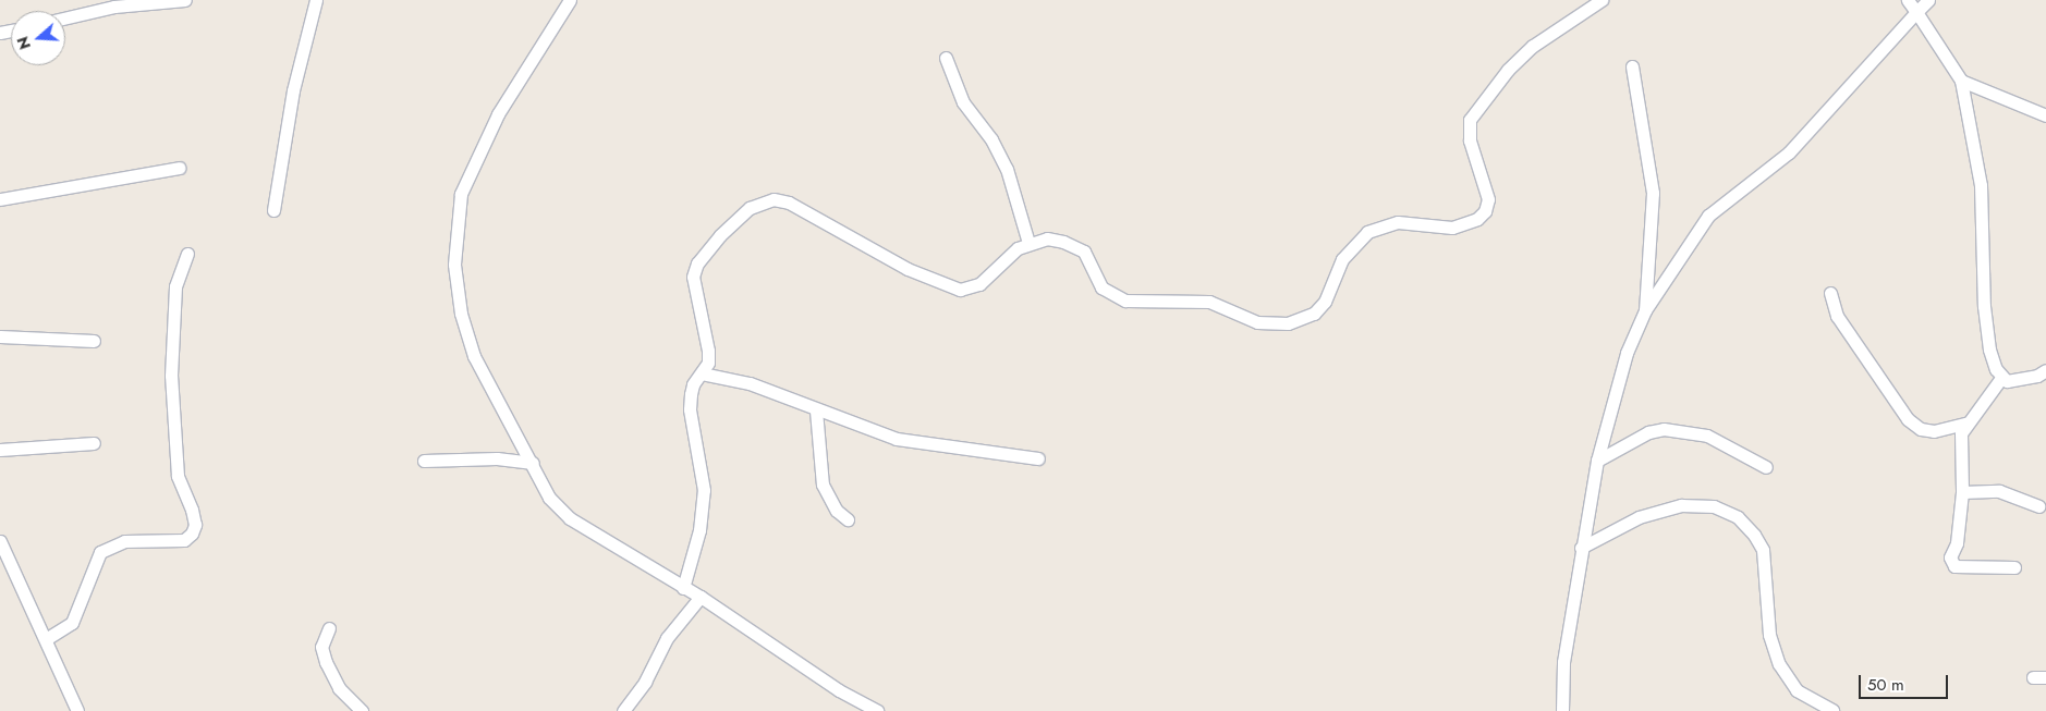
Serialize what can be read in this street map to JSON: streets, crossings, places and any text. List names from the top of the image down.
{
  "scale_bar": "50 m",
  "north": "left"
}
